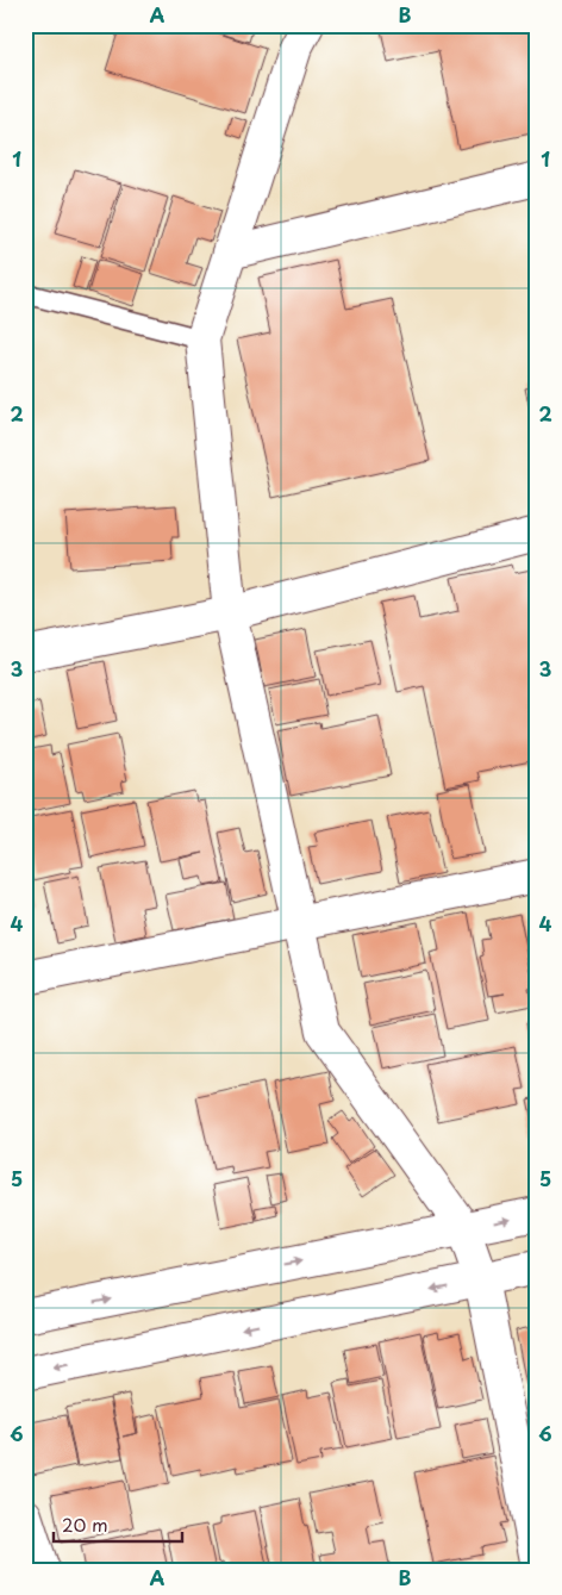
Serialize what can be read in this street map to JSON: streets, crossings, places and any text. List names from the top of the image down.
{
  "scale_bar": "20 m",
  "grid": {
    "columns": ["A", "B"],
    "rows": [
      "1",
      "2",
      "3",
      "4",
      "5",
      "6"
    ]
  }
}
